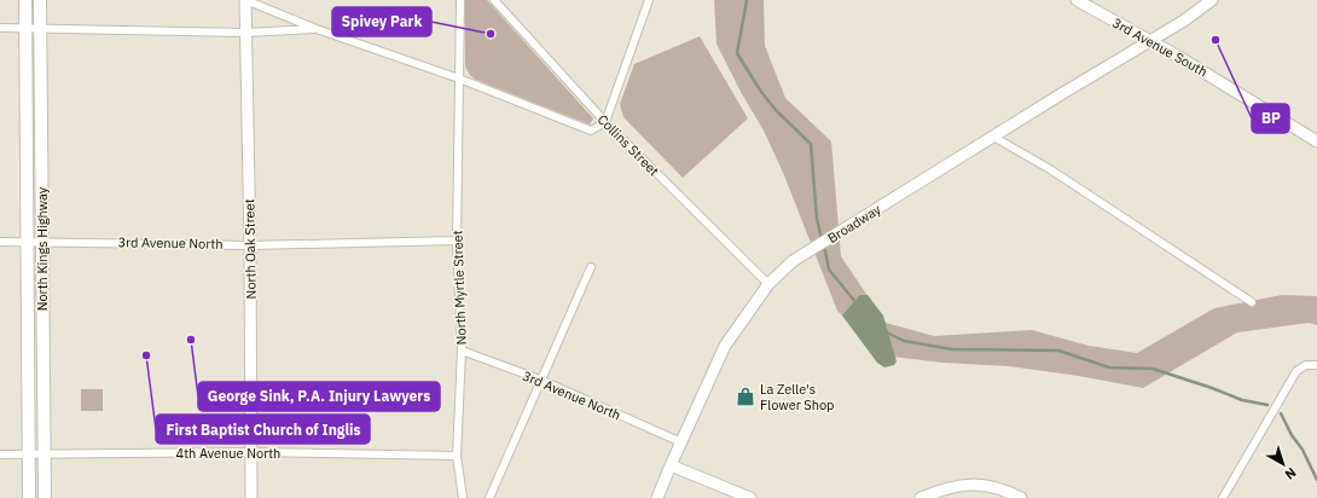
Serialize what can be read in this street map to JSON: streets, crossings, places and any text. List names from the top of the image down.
{
  "streets": {
    "main road": [
      "3rd Avenue South",
      "Broadway",
      "North Kings Highway",
      "North Oak Street"
    ],
    "street": [
      "Collins Street",
      "3rd Avenue North",
      "North Myrtle Street",
      "4th Avenue North"
    ]
  },
  "crossings": [
    ["3rd Avenue South", "Broadway"],
    ["Collins Street", "Broadway"],
    ["Broadway", "3rd Avenue North"],
    ["3rd Avenue North", "North Kings Highway"],
    ["3rd Avenue North", "North Oak Street"],
    ["3rd Avenue North", "North Myrtle Street"],
    ["North Kings Highway", "4th Avenue North"],
    ["North Oak Street", "4th Avenue North"],
    ["North Myrtle Street", "4th Avenue North"]
  ],
  "places": {
    "other": [
      "Spivey Park",
      "BP",
      "George Sink, P.A. Injury Lawyers",
      "First Baptist Church of Inglis"
    ],
    "shop": ["La Zelle's Flower Shop"]
  },
  "north": "bottom right"
}
